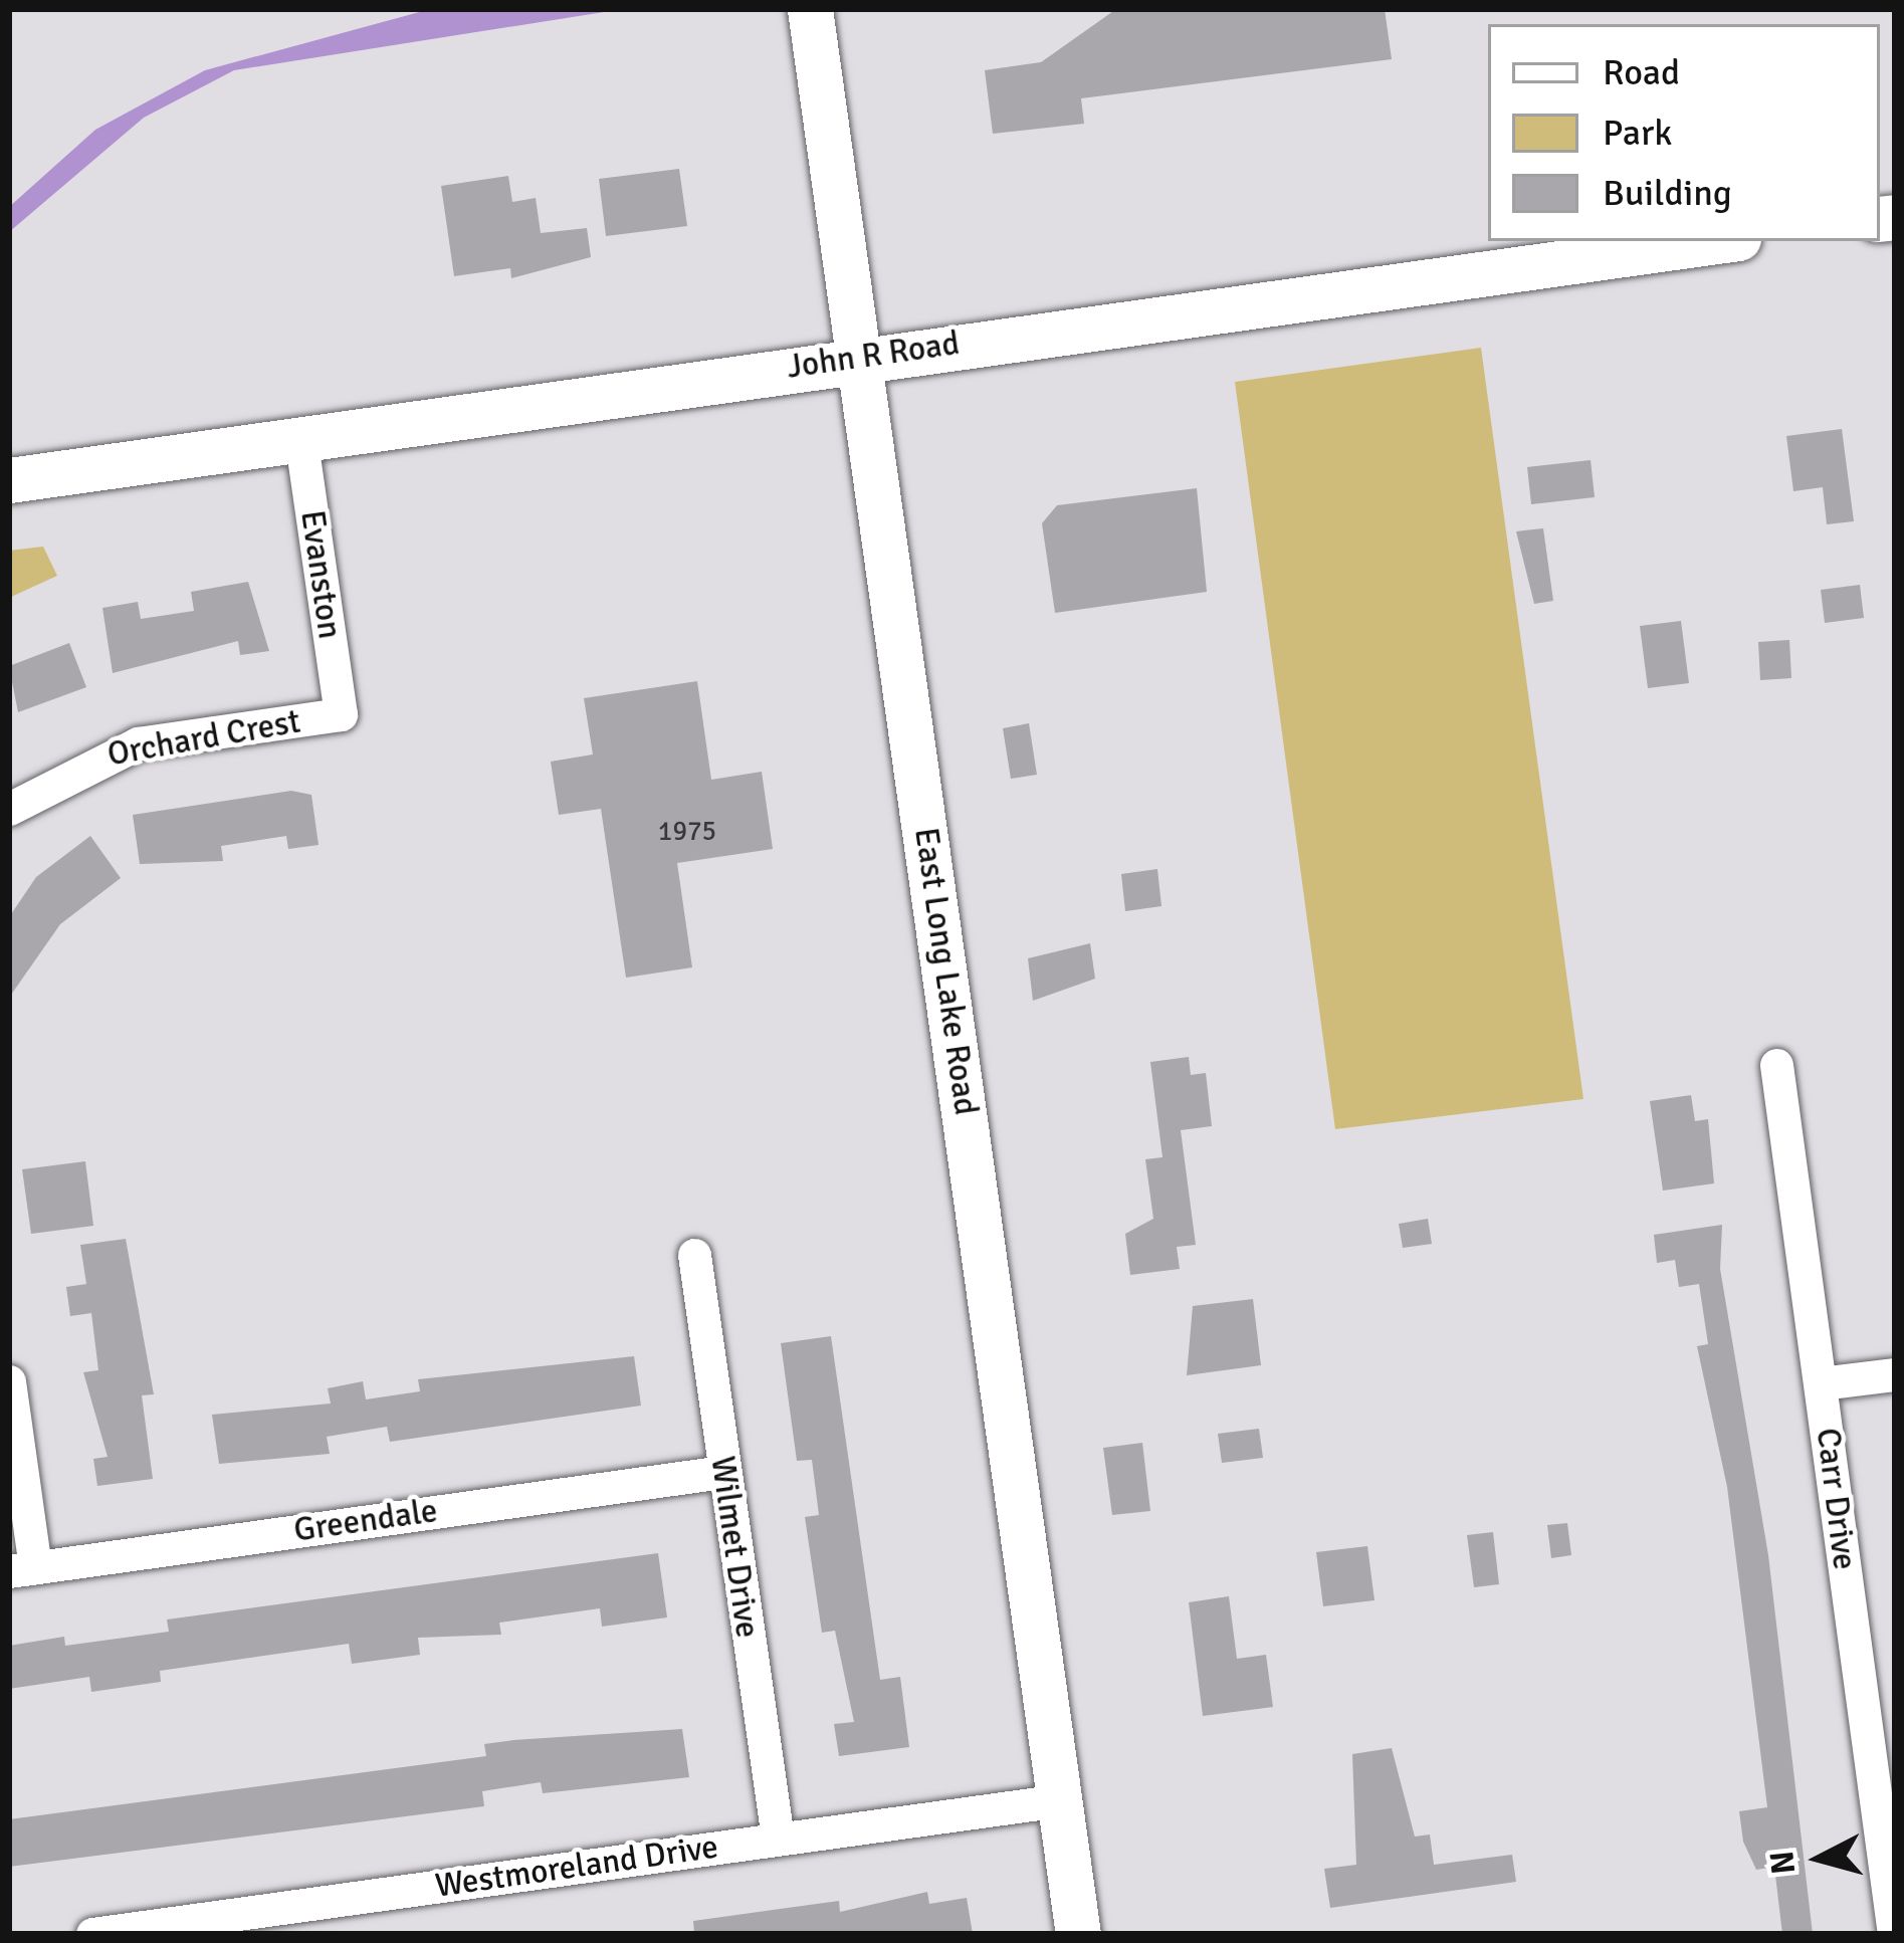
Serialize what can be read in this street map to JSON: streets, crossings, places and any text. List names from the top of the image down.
{
  "streets": {
    "main road": ["John R Road", "East Long Lake Road"],
    "street": [
      "Evanston",
      "Orchard Crest",
      "Carr Drive",
      "Greendale",
      "Wilmet Drive",
      "Westmoreland Drive"
    ]
  },
  "crossings": [
    ["John R Road", "Evanston"],
    ["John R Road", "East Long Lake Road"],
    ["Evanston", "Orchard Crest"],
    ["East Long Lake Road", "Westmoreland Drive"],
    ["Greendale", "Wilmet Drive"],
    ["Wilmet Drive", "Westmoreland Drive"]
  ],
  "house_numbers": ["1975"],
  "legend": ["Road", "Park", "Building"],
  "north": "left"
}
